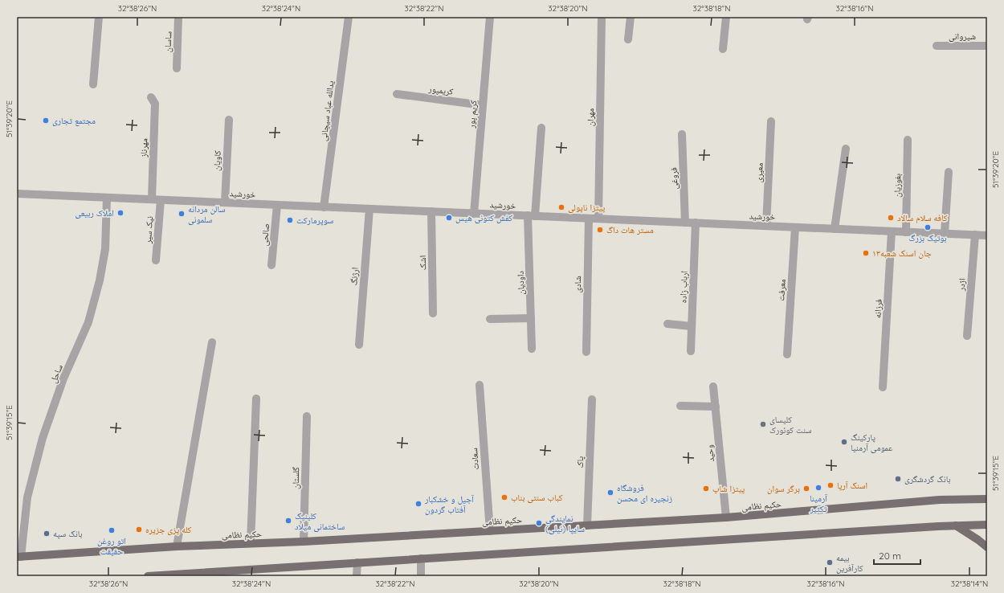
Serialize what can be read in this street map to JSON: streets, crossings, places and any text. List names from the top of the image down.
{
  "streets": {
    "main road": ["حکیم نظامی"],
    "street": [
      "شیروانی",
      "ساسان",
      "کریمپور",
      "یدالله عباد سیچانی",
      "کریم پور",
      "مهران",
      "مهرناز",
      "کاویان",
      "معیری",
      "فروغی",
      "بغوزیان",
      "خورشید",
      "نیک سیر",
      "صالحی",
      "اشک",
      "ارژنگ",
      "داودیان",
      "شادی",
      "اژدر",
      "ارباب زاده",
      "معرفت",
      "فرزانه",
      "ساحل",
      "وحید",
      "سعادت",
      "پاک",
      "گلستان"
    ]
  },
  "crossings": [
    ["کریمپور", "کریم پور"],
    ["یدالله عباد سیچانی", "خورشید"],
    ["کریم پور", "خورشید"],
    ["مهران", "خورشید"],
    ["مهرناز", "خورشید"],
    ["کاویان", "خورشید"],
    ["معیری", "خورشید"],
    ["فروغی", "خورشید"],
    ["بغوزیان", "خورشید"],
    ["خورشید", "نیک سیر"],
    ["خورشید", "صالحی"],
    ["خورشید", "اشک"],
    ["خورشید", "ارژنگ"],
    ["خورشید", "داودیان"],
    ["خورشید", "شادی"],
    ["خورشید", "اژدر"],
    ["خورشید", "ارباب زاده"],
    ["خورشید", "معرفت"],
    ["خورشید", "فرزانه"],
    ["خورشید", "ساحل"],
    ["ساحل", "حکیم نظامی"],
    ["وحید", "حکیم نظامی"],
    ["سعادت", "حکیم نظامی"],
    ["پاک", "حکیم نظامی"],
    ["گلستان", "حکیم نظامی"]
  ],
  "places": [
    "مجتمع تجاری",
    "پیتزا ناپولی",
    "املاک ربیعی",
    "سالن مردانه سلمونی",
    "کفش کتونی هیس",
    "کافه سلام سالاد",
    "سوپرمارکت",
    "بوتیک بزرگ",
    "مستر هات داگ",
    "جان اسنک شعبه۱۳",
    "کلیسای سنت کوئورک",
    "پارکینگ عمومی آرمنیا",
    "بانک گردشگری",
    "اسنک آرپا",
    "آرمینا تکثیر",
    "پیتزا شاپ",
    "برگر سوان",
    "فروشگاه زنجیره ای محسن",
    "کباب سنتی بناب",
    "آجیل و خشکبار آفتاب گردون",
    "کلینیک ساختمانی میلاد",
    "نمایندگی سایپا (نیلی)",
    "کله پزی جزیره",
    "اتو روغن حقیقت",
    "بانک سپه",
    "بیمه کارآفرین"
  ],
  "scale_bar": "20 m",
  "coordinates": [
    "32°38'26\"N",
    "32°38'24\"N",
    "32°38'22\"N",
    "32°38'20\"N",
    "32°38'18\"N",
    "32°38'16\"N",
    "51°39'20\"E",
    "51°39'15\"E",
    "32°38'14\"N"
  ]
}
